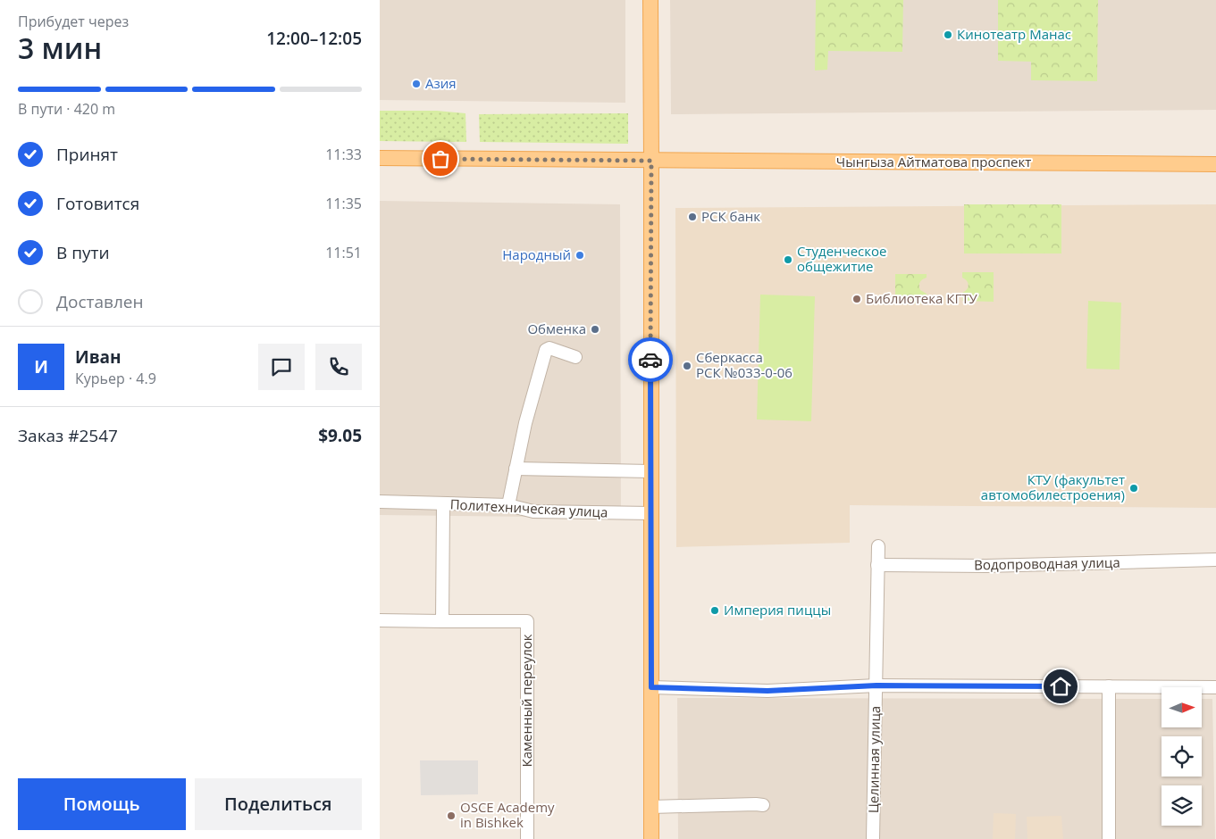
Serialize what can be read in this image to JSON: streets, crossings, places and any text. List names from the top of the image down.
{
  "streets": {
    "main road": ["Чынгыза Айтматова проспект"],
    "street": [
      "Политехническая улица",
      "Водопроводная улица",
      "Каменный переулок",
      "Целинная улица"
    ]
  },
  "crossings": [
    ["Водопроводная улица", "Целинная улица"]
  ],
  "places": [
    "Кинотеатр Манас",
    "Азия",
    "РСК банк",
    "Народный",
    "Студенческое общежитие",
    "Библиотека КГТУ",
    "Обменка",
    "Сберкасса РСК №033-0-06",
    "КТУ (факультет автомобилестроения)",
    "Империя пиццы",
    "OSCE Academy in Bishkek"
  ],
  "north": "right",
  "page": {
    "heading": ["3 мин", "Прибудет через", "12:00–12:05"],
    "panel": [
      "Иван",
      "Курьер · 4.9",
      "Заказ #2547",
      "$9.05"
    ],
    "bar": "В пути · 420 m",
    "list": [
      ["Принят", "11:33"],
      ["Готовится", "11:35"],
      ["В пути", "11:51"],
      "Доставлен"
    ],
    "round": "И",
    "buttons": ["Помощь", "Поделиться"]
  }
}
